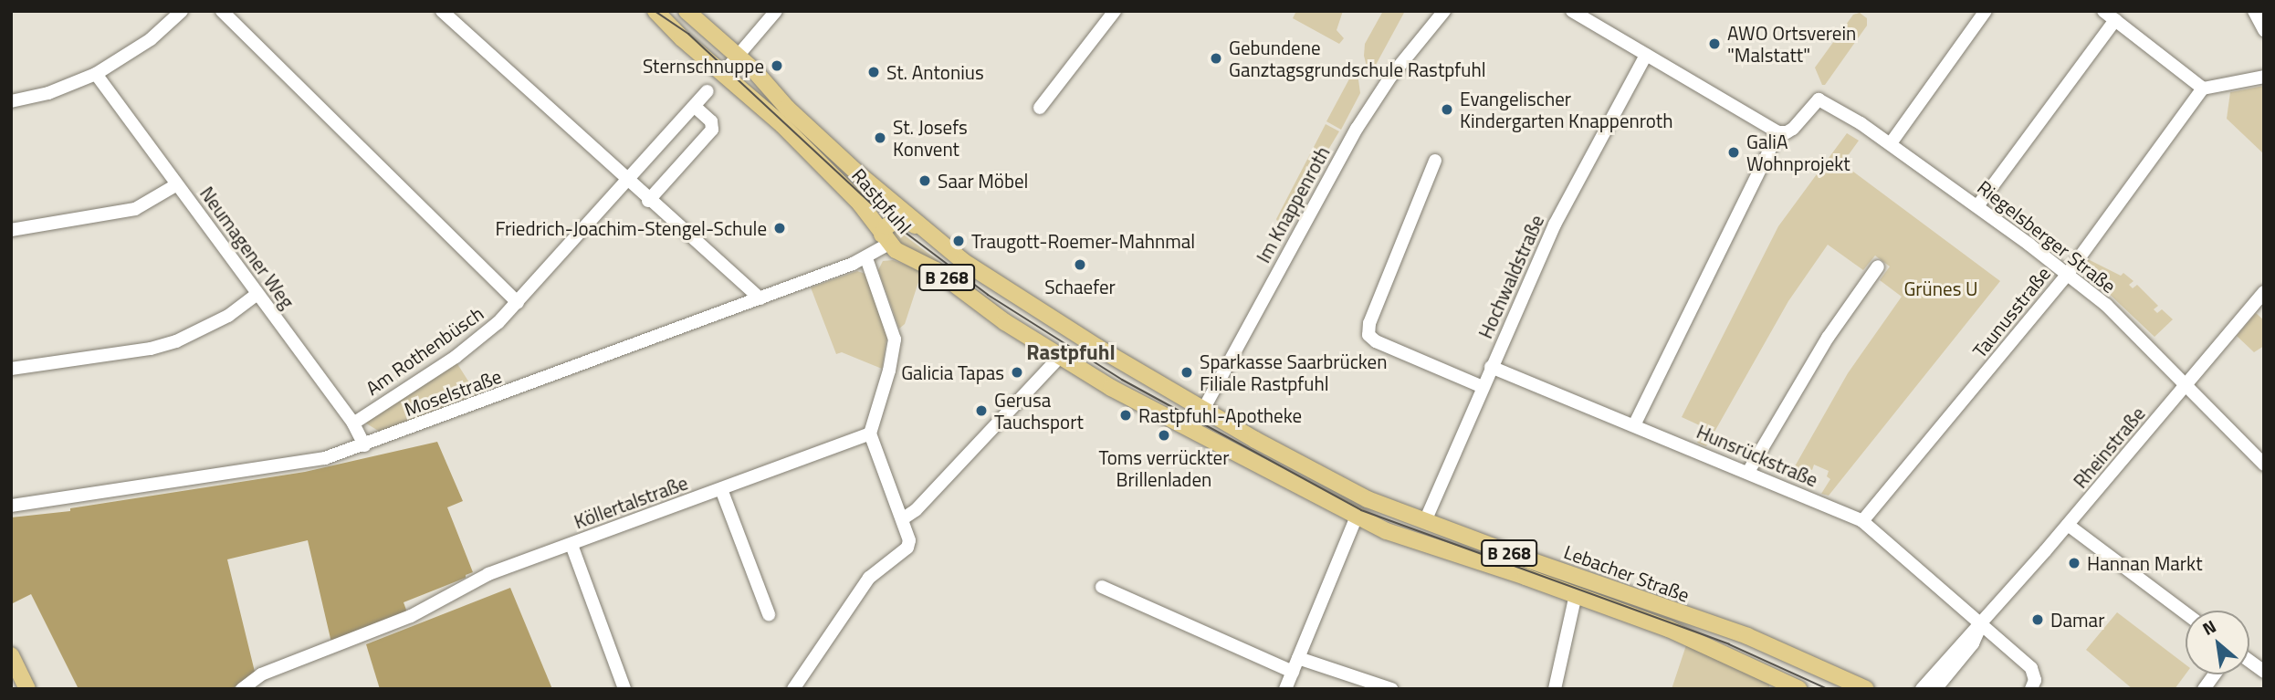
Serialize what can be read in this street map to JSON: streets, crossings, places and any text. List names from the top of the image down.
{
  "streets": {
    "main road": ["Rastpfuhl", "B 268", "Lebacher Straße"],
    "street": [
      "Im Knappenroth",
      "Riegelsberger Straße",
      "Neumagener Weg",
      "Hochwaldstraße",
      "Taunusstraße",
      "Am Rothenbüsch",
      "Moselstraße",
      "Rheinstraße",
      "Hunsrückstraße",
      "Köllertalstraße"
    ]
  },
  "crossings": [
    ["Rastpfuhl", "Im Knappenroth"],
    ["Rastpfuhl", "B 268"],
    ["Rastpfuhl", "Moselstraße"],
    ["Rastpfuhl", "Lebacher Straße"],
    ["Im Knappenroth", "Lebacher Straße"],
    ["Riegelsberger Straße", "Taunusstraße"],
    ["Riegelsberger Straße", "Rheinstraße"],
    ["Neumagener Weg", "Am Rothenbüsch"],
    ["Neumagener Weg", "Moselstraße"],
    ["Hochwaldstraße", "Hunsrückstraße"],
    ["Hochwaldstraße", "Lebacher Straße"],
    ["B 268", "Moselstraße"],
    ["B 268", "Lebacher Straße"],
    ["Taunusstraße", "Hunsrückstraße"],
    ["Rheinstraße", "Hunsrückstraße"]
  ],
  "districts": ["Rastpfuhl"],
  "parks": ["Grünes U"],
  "places": [
    "AWO Ortsverein \"Malstatt\"",
    "Gebundene Ganztagsgrundschule Rastpfuhl",
    "Sternschnuppe",
    "St. Antonius",
    "Evangelischer Kindergarten Knappenroth",
    "St. Josefs Konvent",
    "GaliA Wohnprojekt",
    "Saar Möbel",
    "Friedrich-Joachim-Stengel-Schule",
    "Traugott-Roemer-Mahnmal",
    "Schaefer",
    "Galicia Tapas",
    "Sparkasse Saarbrücken Filiale Rastpfuhl",
    "Gerusa Tauchsport",
    "Rastpfuhl-Apotheke",
    "Toms verrückter Brillenladen",
    "Hannan Markt",
    "Damar"
  ],
  "north": "top left"
}
